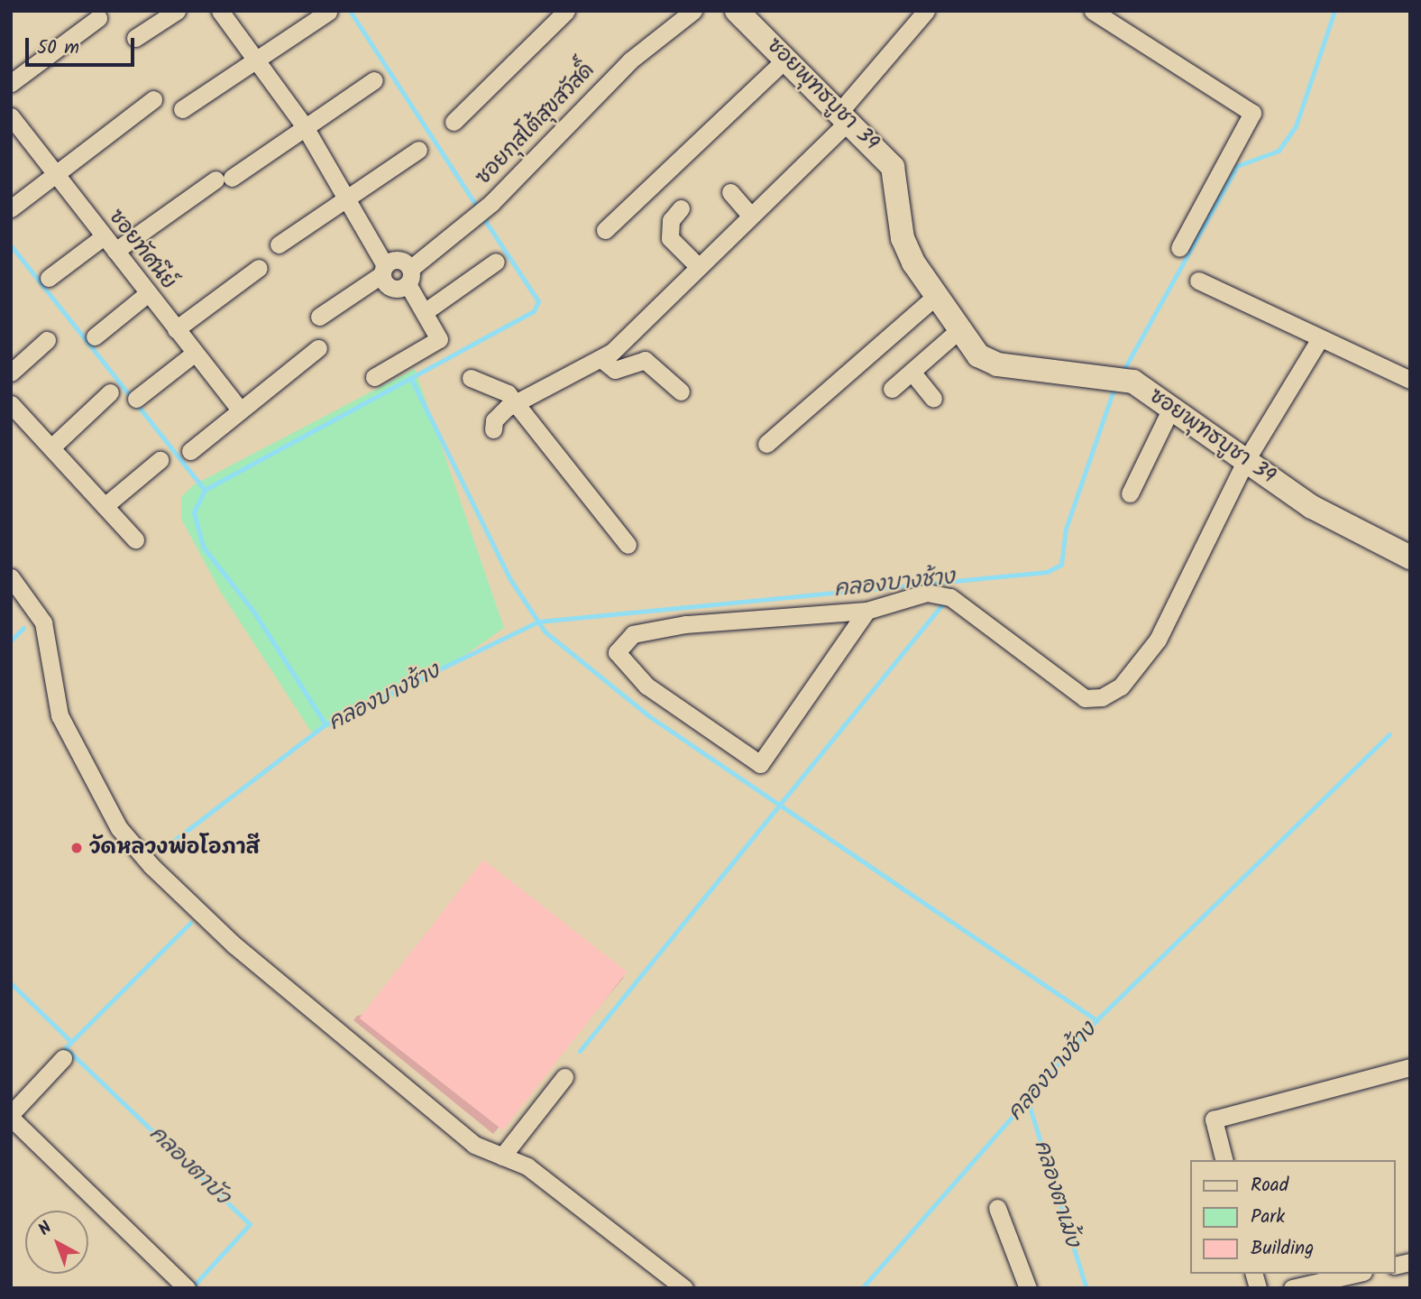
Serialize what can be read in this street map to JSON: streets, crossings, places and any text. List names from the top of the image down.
{
  "streets": {
    "street": ["ซอยพุทธบูชา 39", "ซอยกุสโต้สุขสวัสดิ์", "ซอยทัศนีย์"]
  },
  "water": ["คลองบางช้าง", "คลองตาบัว", "คลองตาเม้ง"],
  "places": ["วัดหลวงพ่อโอภาสี"],
  "legend": ["Road", "Park", "Building"],
  "scale_bar": "50 m",
  "north": "top left"
}
